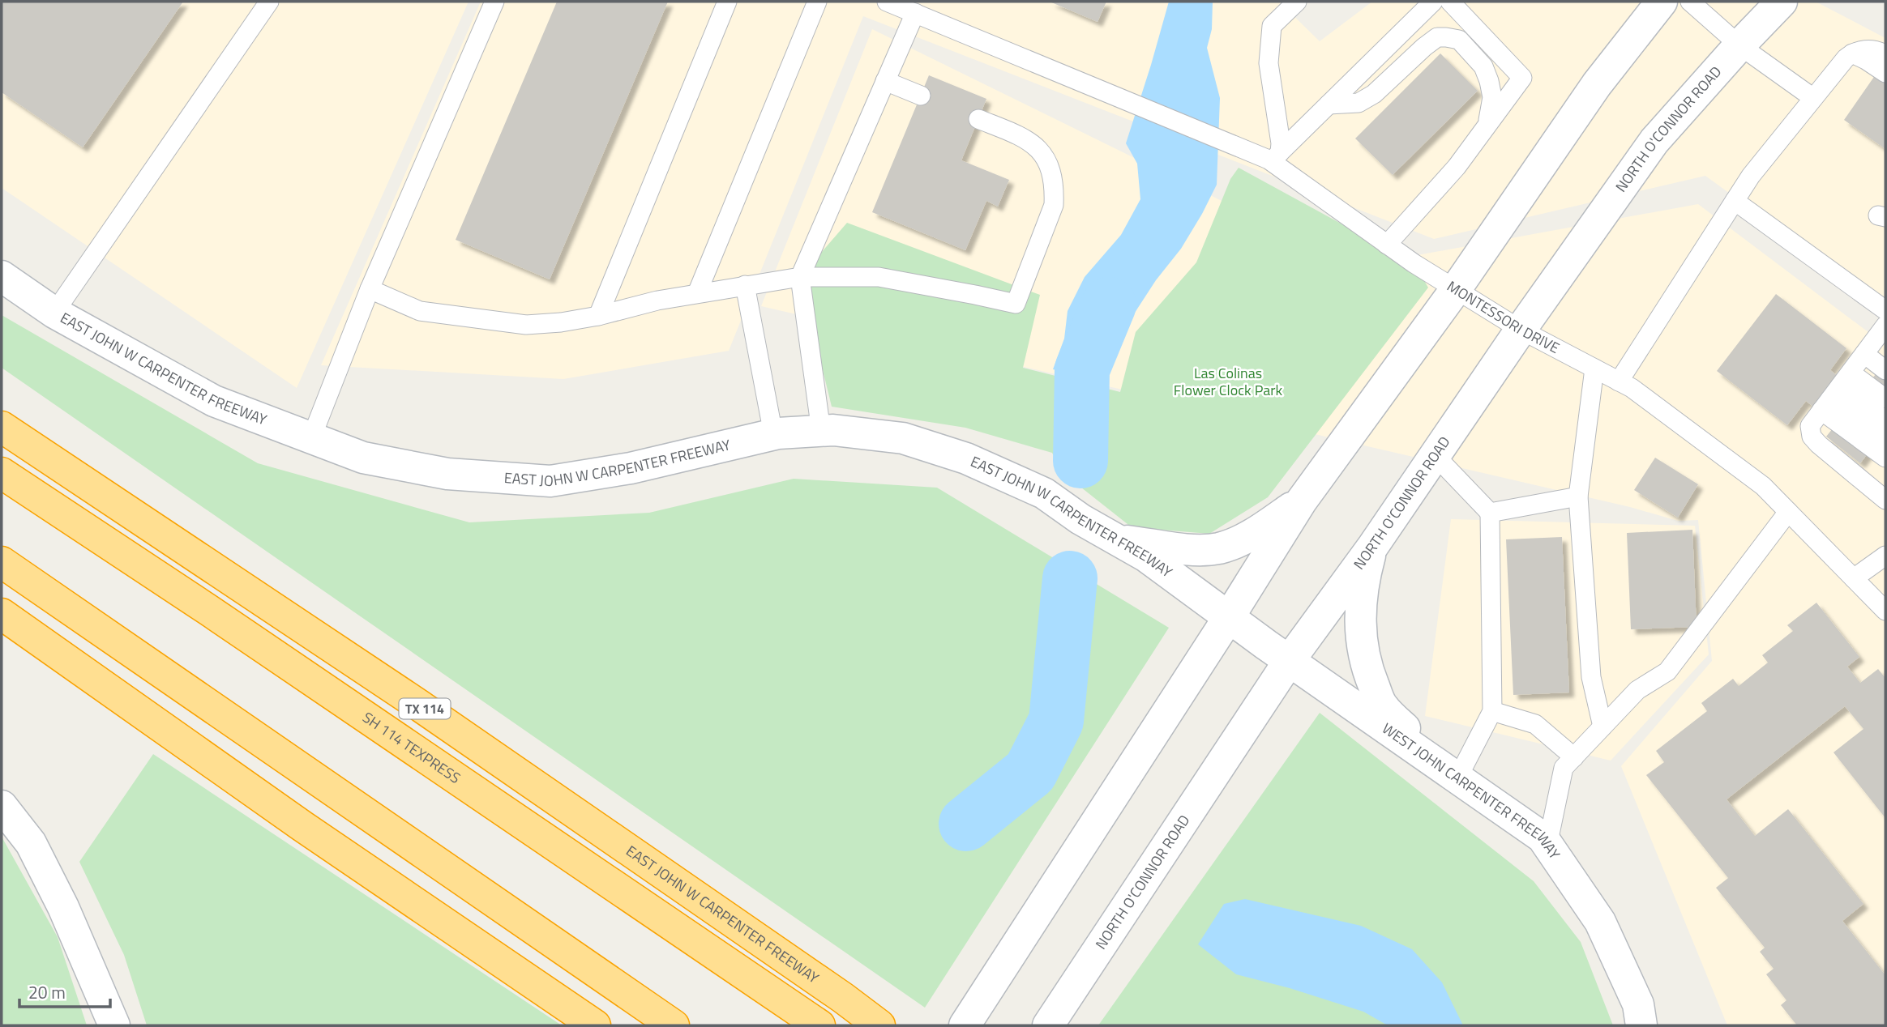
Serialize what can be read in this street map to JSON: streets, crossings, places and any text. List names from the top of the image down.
{
  "streets": {
    "highway": ["EAST JOHN W CARPENTER FREEWAY", "TX 114", "SH 114 TEXPRESS"],
    "main road": ["NORTH O'CONNOR ROAD", "WEST JOHN CARPENTER FREEWAY"],
    "lane": ["MONTESSORI DRIVE"]
  },
  "crossings": [
    ["NORTH O'CONNOR ROAD", "MONTESSORI DRIVE"],
    ["NORTH O'CONNOR ROAD", "WEST JOHN CARPENTER FREEWAY"],
    ["EAST JOHN W CARPENTER FREEWAY", "WEST JOHN CARPENTER FREEWAY"]
  ],
  "parks": ["Las Colinas Flower Clock Park"],
  "scale_bar": "20 m"
}
